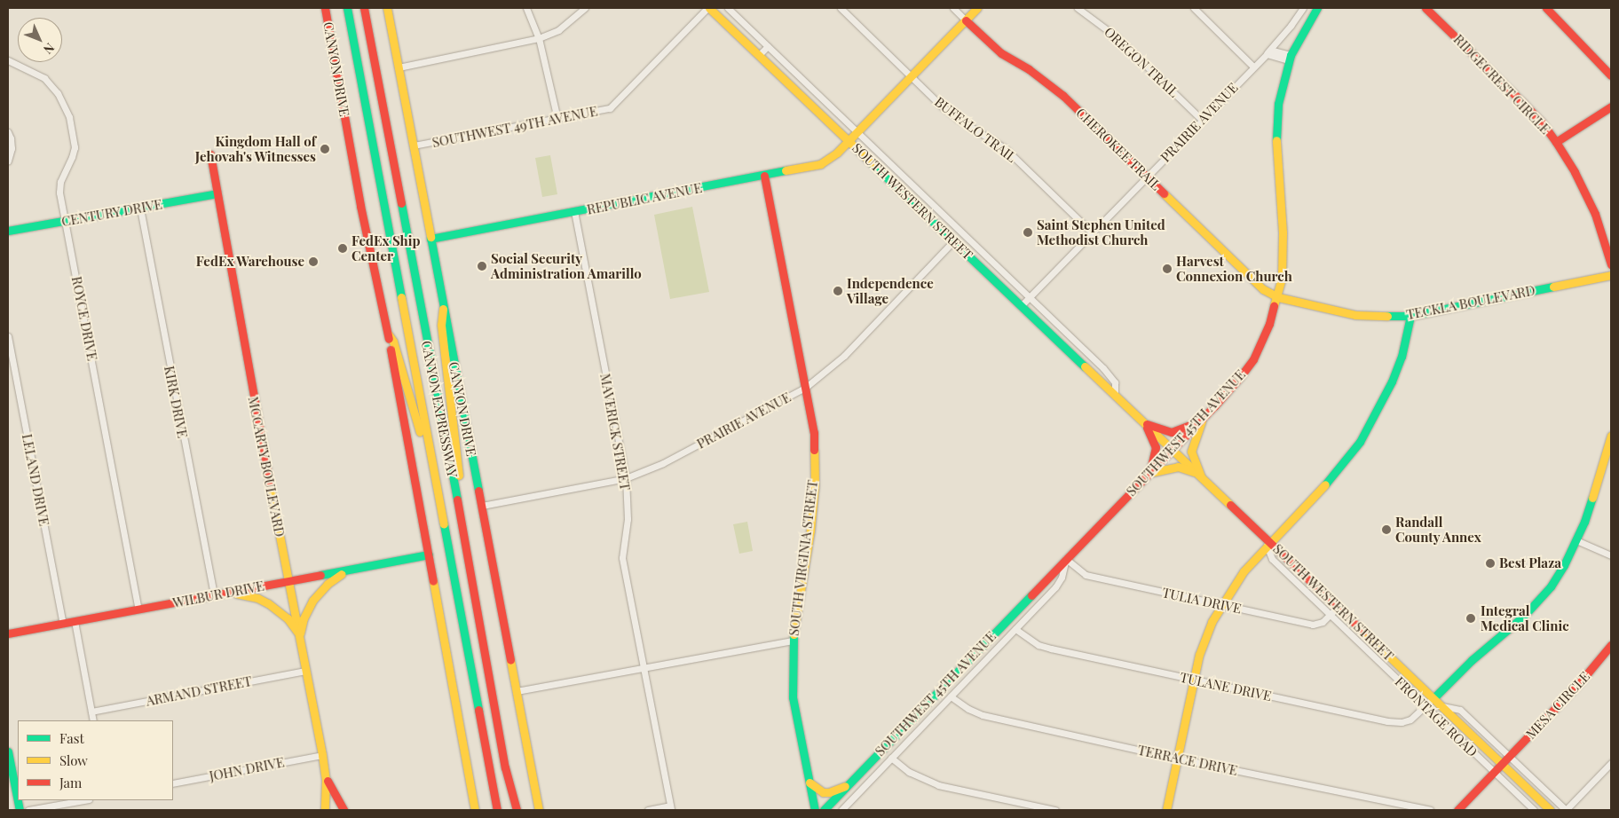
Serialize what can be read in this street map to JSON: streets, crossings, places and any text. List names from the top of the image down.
{
  "streets": {
    "main road": [
      "CANYON DRIVE",
      "RIDGECREST CIRCLE",
      "CHEROKEE TRAIL",
      "REPUBLIC AVENUE",
      "SOUTH WESTERN STREET",
      "CENTURY DRIVE",
      "TECKLA BOULEVARD",
      "CANYON EXPRESSWAY",
      "SOUTHWEST 45TH AVENUE",
      "MCCARTY BOULEVARD",
      "SOUTH VIRGINIA STREET",
      "WILBUR DRIVE",
      "MESA CIRCLE"
    ],
    "street": [
      "OREGON TRAIL",
      "PRAIRIE AVENUE",
      "SOUTHWEST 49TH AVENUE",
      "BUFFALO TRAIL",
      "ROYCE DRIVE",
      "KIRK DRIVE",
      "MAVERICK STREET",
      "LELAND DRIVE",
      "TULIA DRIVE",
      "TULANE DRIVE",
      "ARMAND STREET",
      "FRONTAGE ROAD",
      "TERRACE DRIVE",
      "JOHN DRIVE"
    ]
  },
  "crossings": [
    ["OREGON TRAIL", "PRAIRIE AVENUE"],
    ["CANYON DRIVE", "PRAIRIE AVENUE"],
    ["CANYON DRIVE", "SOUTHWEST 49TH AVENUE"],
    ["CANYON DRIVE", "REPUBLIC AVENUE"],
    ["CANYON DRIVE", "WILBUR DRIVE"],
    ["PRAIRIE AVENUE", "BUFFALO TRAIL"],
    ["PRAIRIE AVENUE", "CHEROKEE TRAIL"],
    ["PRAIRIE AVENUE", "SOUTH WESTERN STREET"],
    ["PRAIRIE AVENUE", "MAVERICK STREET"],
    ["PRAIRIE AVENUE", "SOUTH VIRGINIA STREET"],
    ["SOUTHWEST 49TH AVENUE", "SOUTH WESTERN STREET"],
    ["BUFFALO TRAIL", "REPUBLIC AVENUE"],
    ["CHEROKEE TRAIL", "REPUBLIC AVENUE"],
    ["CHEROKEE TRAIL", "TECKLA BOULEVARD"],
    ["CHEROKEE TRAIL", "SOUTHWEST 45TH AVENUE"],
    ["REPUBLIC AVENUE", "SOUTH WESTERN STREET"],
    ["REPUBLIC AVENUE", "MAVERICK STREET"],
    ["REPUBLIC AVENUE", "SOUTH VIRGINIA STREET"],
    ["SOUTH WESTERN STREET", "SOUTHWEST 45TH AVENUE"],
    ["SOUTH WESTERN STREET", "TULIA DRIVE"],
    ["SOUTH WESTERN STREET", "TULANE DRIVE"],
    ["SOUTH WESTERN STREET", "MESA CIRCLE"],
    ["SOUTH WESTERN STREET", "FRONTAGE ROAD"],
    ["CENTURY DRIVE", "ROYCE DRIVE"],
    ["CENTURY DRIVE", "KIRK DRIVE"],
    ["CENTURY DRIVE", "MCCARTY BOULEVARD"],
    ["TECKLA BOULEVARD", "SOUTHWEST 45TH AVENUE"],
    ["ROYCE DRIVE", "WILBUR DRIVE"],
    ["KIRK DRIVE", "WILBUR DRIVE"],
    ["SOUTHWEST 45TH AVENUE", "TULIA DRIVE"],
    ["SOUTHWEST 45TH AVENUE", "TULANE DRIVE"],
    ["SOUTHWEST 45TH AVENUE", "TERRACE DRIVE"],
    ["MCCARTY BOULEVARD", "WILBUR DRIVE"],
    ["MCCARTY BOULEVARD", "ARMAND STREET"],
    ["MCCARTY BOULEVARD", "JOHN DRIVE"],
    ["LELAND DRIVE", "WILBUR DRIVE"],
    ["TULIA DRIVE", "FRONTAGE ROAD"],
    ["TULANE DRIVE", "FRONTAGE ROAD"],
    ["MESA CIRCLE", "FRONTAGE ROAD"]
  ],
  "places": [
    "Kingdom Hall of Jehovah's Witnesses",
    "Saint Stephen United Methodist Church",
    "FedEx Ship Center",
    "FedEx Warehouse",
    "Social Security Administration Amarillo",
    "Harvest Connexion Church",
    "Independence Village",
    "Randall County Annex",
    "Best Plaza",
    "Integral Medical Clinic"
  ],
  "legend": ["Fast", "Slow", "Jam"],
  "north": "bottom right"
}
